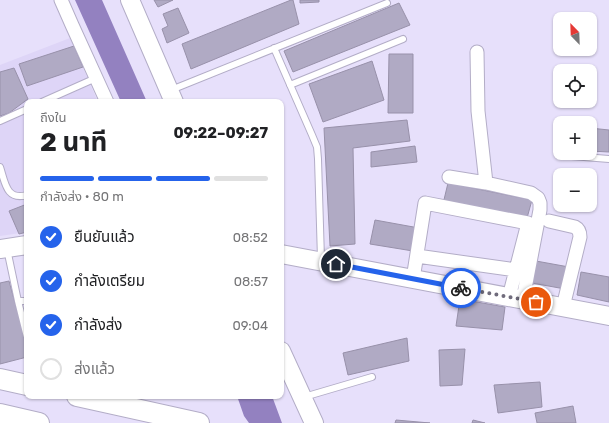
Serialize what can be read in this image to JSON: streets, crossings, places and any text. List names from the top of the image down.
{
  "north": "top left",
  "page": {
    "map_buttons": ["+", "−"],
    "heading": ["2 นาที", "ถึงใน", "09:22–09:27"],
    "bar": "กำลังส่ง · 80 m",
    "list": [
      ["ยืนยันแล้ว", "08:52"],
      ["กำลังเตรียม", "08:57"],
      ["กำลังส่ง", "09:04"],
      "ส่งแล้ว"
    ]
  }
}
